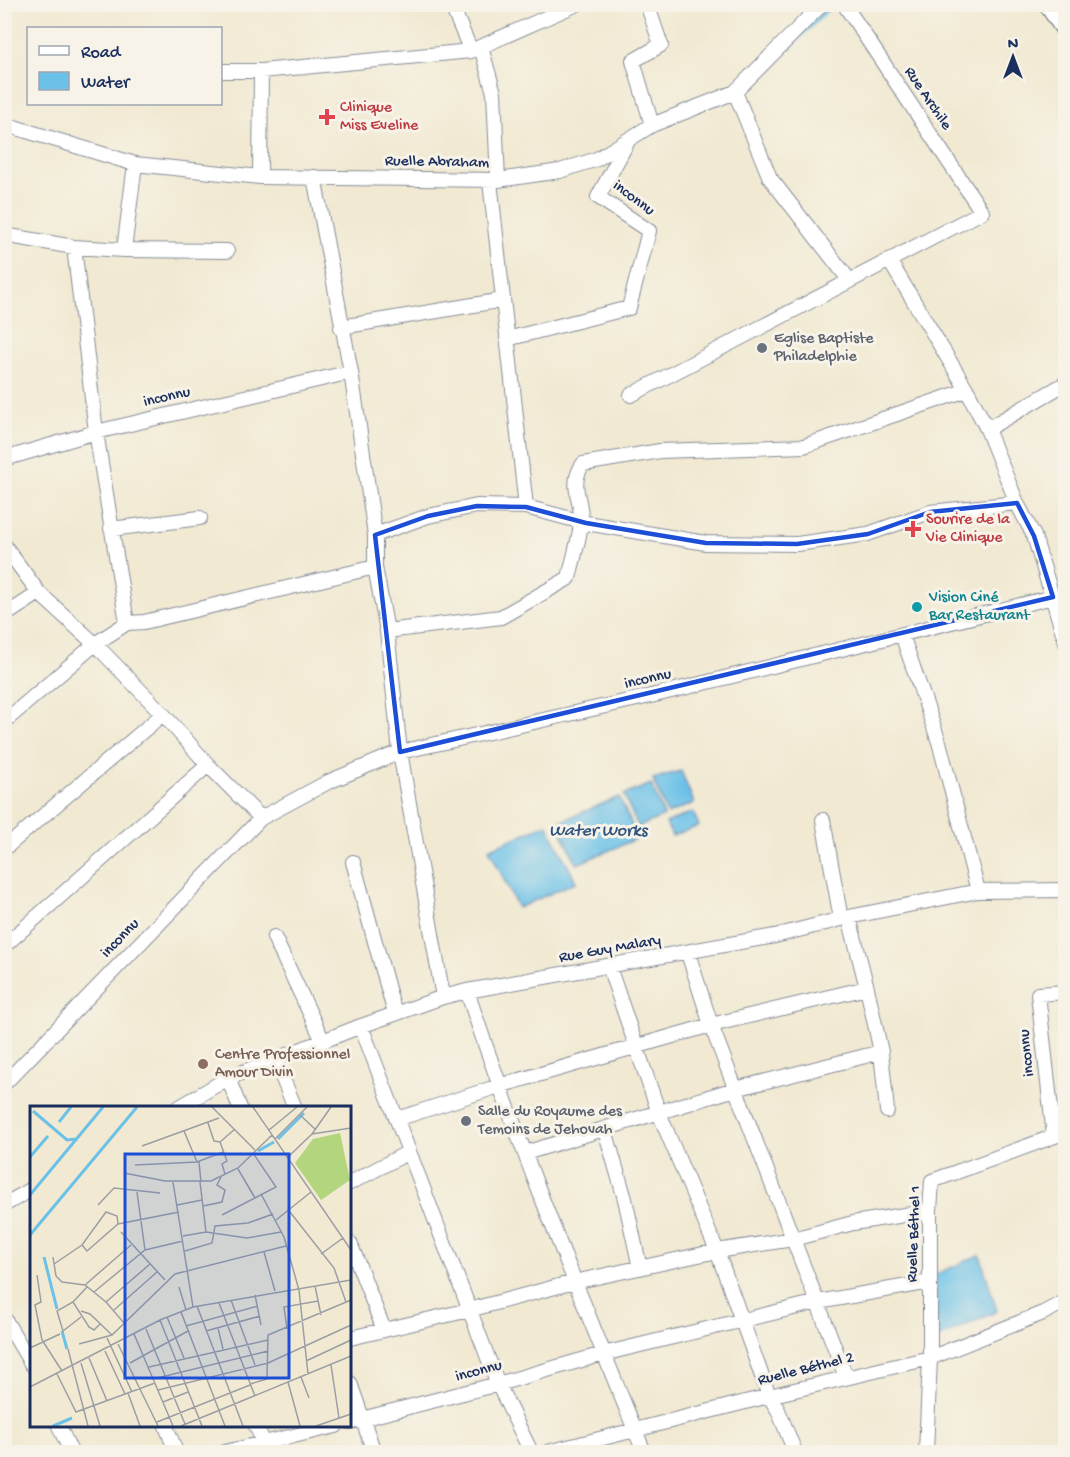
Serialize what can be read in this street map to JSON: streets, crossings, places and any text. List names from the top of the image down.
{
  "streets": {
    "street": [
      "Rue Archile",
      "Ruelle Abraham",
      "inconnu",
      "Rue Guy Malary",
      "Ruelle Béthel 1",
      "Ruelle Béthel 2"
    ]
  },
  "crossings": [
    ["Ruelle Abraham", "inconnu"],
    ["inconnu", "Ruelle Béthel 1"],
    ["Ruelle Béthel 1", "Ruelle Béthel 2"]
  ],
  "water": ["Water Works"],
  "places": {
    "health": ["Clinique Miss Eveline", "Sourire de la Vie Clinique"],
    "other": [
      "Eglise Baptiste Philadelphie",
      "Vision Ciné Bar Restaurant",
      "Centre Professionnel Amour Divin",
      "Salle du Royaume des Temoins de Jehovah"
    ]
  },
  "legend": ["Road", "Water"],
  "north": "top"
}
